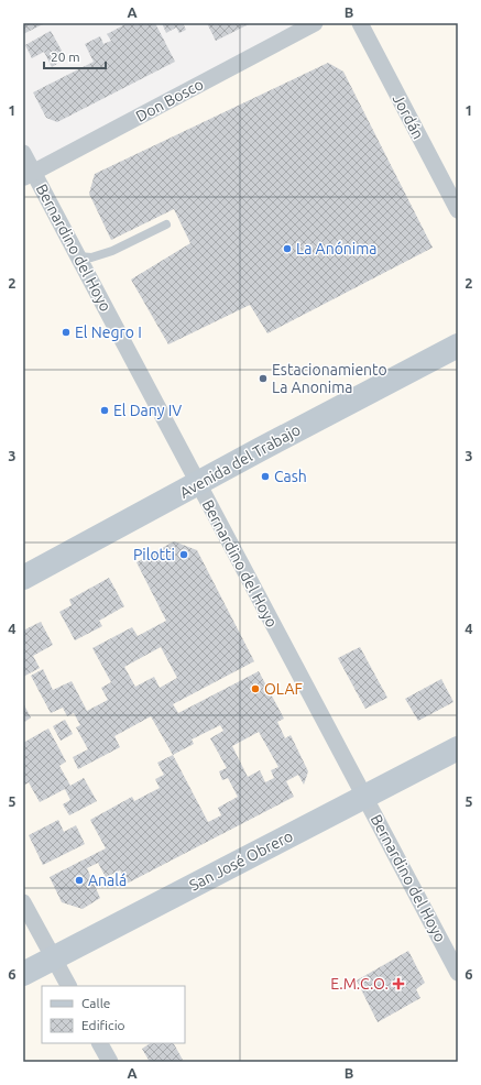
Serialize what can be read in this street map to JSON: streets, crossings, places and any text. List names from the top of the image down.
{
  "streets": {
    "street": [
      "Don Bosco",
      "Jordán",
      "Bernardino del Hoyo",
      "Avenida del Trabajo",
      "San José Obrero"
    ]
  },
  "crossings": [
    ["Don Bosco", "Bernardino del Hoyo"],
    ["Bernardino del Hoyo", "Avenida del Trabajo"],
    ["Bernardino del Hoyo", "San José Obrero"]
  ],
  "places": {
    "other": [
      "La Anónima",
      "El Negro I",
      "Estacionamiento La Anonima",
      "El Dany IV",
      "Cash",
      "Pilotti",
      "OLAF",
      "Analá"
    ],
    "health": ["E.M.C.O."]
  },
  "legend": ["Calle", "Edificio"],
  "scale_bar": "20 m",
  "grid": {
    "columns": ["A", "B"],
    "rows": [
      "1",
      "2",
      "3",
      "4",
      "5",
      "6"
    ]
  }
}
